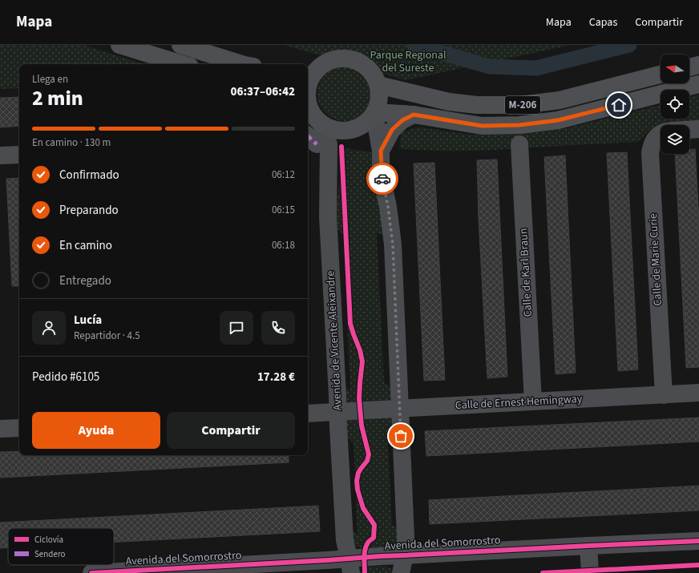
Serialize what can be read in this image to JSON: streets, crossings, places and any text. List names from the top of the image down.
{
  "streets": {
    "main road": ["M-206"],
    "street": [
      "Calle de Marie Curie",
      "Calle de Karl Braun",
      "Avenida de Vicente Aleixandre",
      "Calle de Ernest Hemingway",
      "Avenida del Somorrostro"
    ]
  },
  "crossings": [
    ["Calle de Marie Curie", "Calle de Ernest Hemingway"],
    ["Calle de Karl Braun", "Calle de Ernest Hemingway"],
    ["Avenida de Vicente Aleixandre", "Calle de Ernest Hemingway"],
    ["Avenida de Vicente Aleixandre", "Avenida del Somorrostro"]
  ],
  "parks": ["Parque Regional del Sureste"],
  "legend": ["Ciclovía", "Sendero"],
  "north": "left",
  "page": {
    "header": "Mapa",
    "nav": ["Mapa", "Capas", "Compartir"],
    "heading": ["2 min", "Llega en", "06:37–06:42"],
    "panel": [
      "Lucía",
      "Repartidor · 4.5",
      "Pedido #6105",
      "17.28 €"
    ],
    "bar": "En camino · 130 m",
    "list": [
      ["Confirmado", "06:12"],
      ["Preparando", "06:15"],
      ["En camino", "06:18"],
      "Entregado"
    ],
    "buttons": ["Ayuda", "Compartir"]
  }
}
